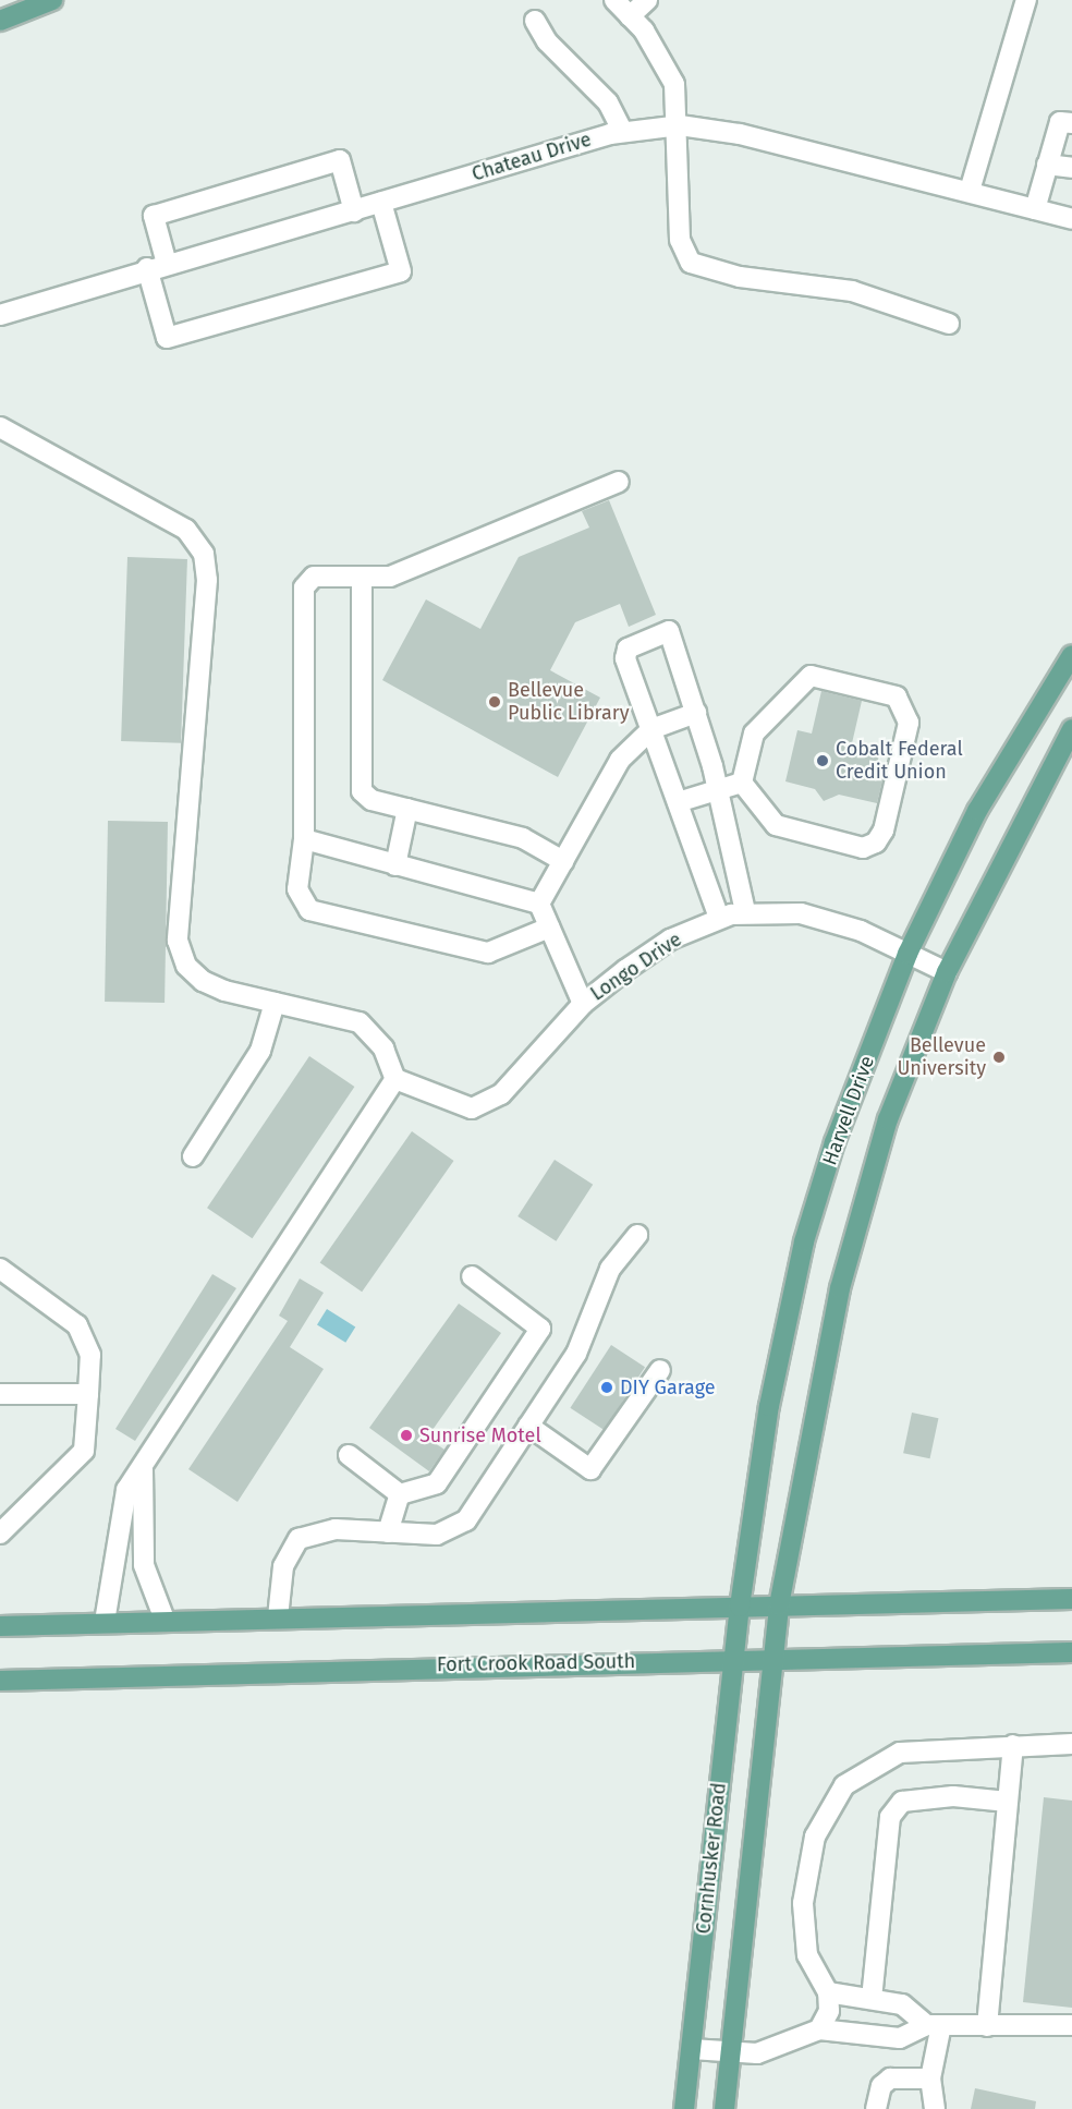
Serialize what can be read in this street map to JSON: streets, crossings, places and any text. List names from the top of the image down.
{
  "streets": {
    "main road": ["Harvell Drive", "Fort Crook Road South", "Cornhusker Road"],
    "street": ["Chateau Drive", "Longo Drive"]
  },
  "crossings": [
    ["Longo Drive", "Harvell Drive"],
    ["Harvell Drive", "Fort Crook Road South"],
    ["Harvell Drive", "Cornhusker Road"],
    ["Fort Crook Road South", "Cornhusker Road"]
  ],
  "places": [
    "Bellevue Public Library",
    "Cobalt Federal Credit Union",
    "Bellevue University",
    "DIY Garage",
    "Sunrise Motel"
  ]
}
